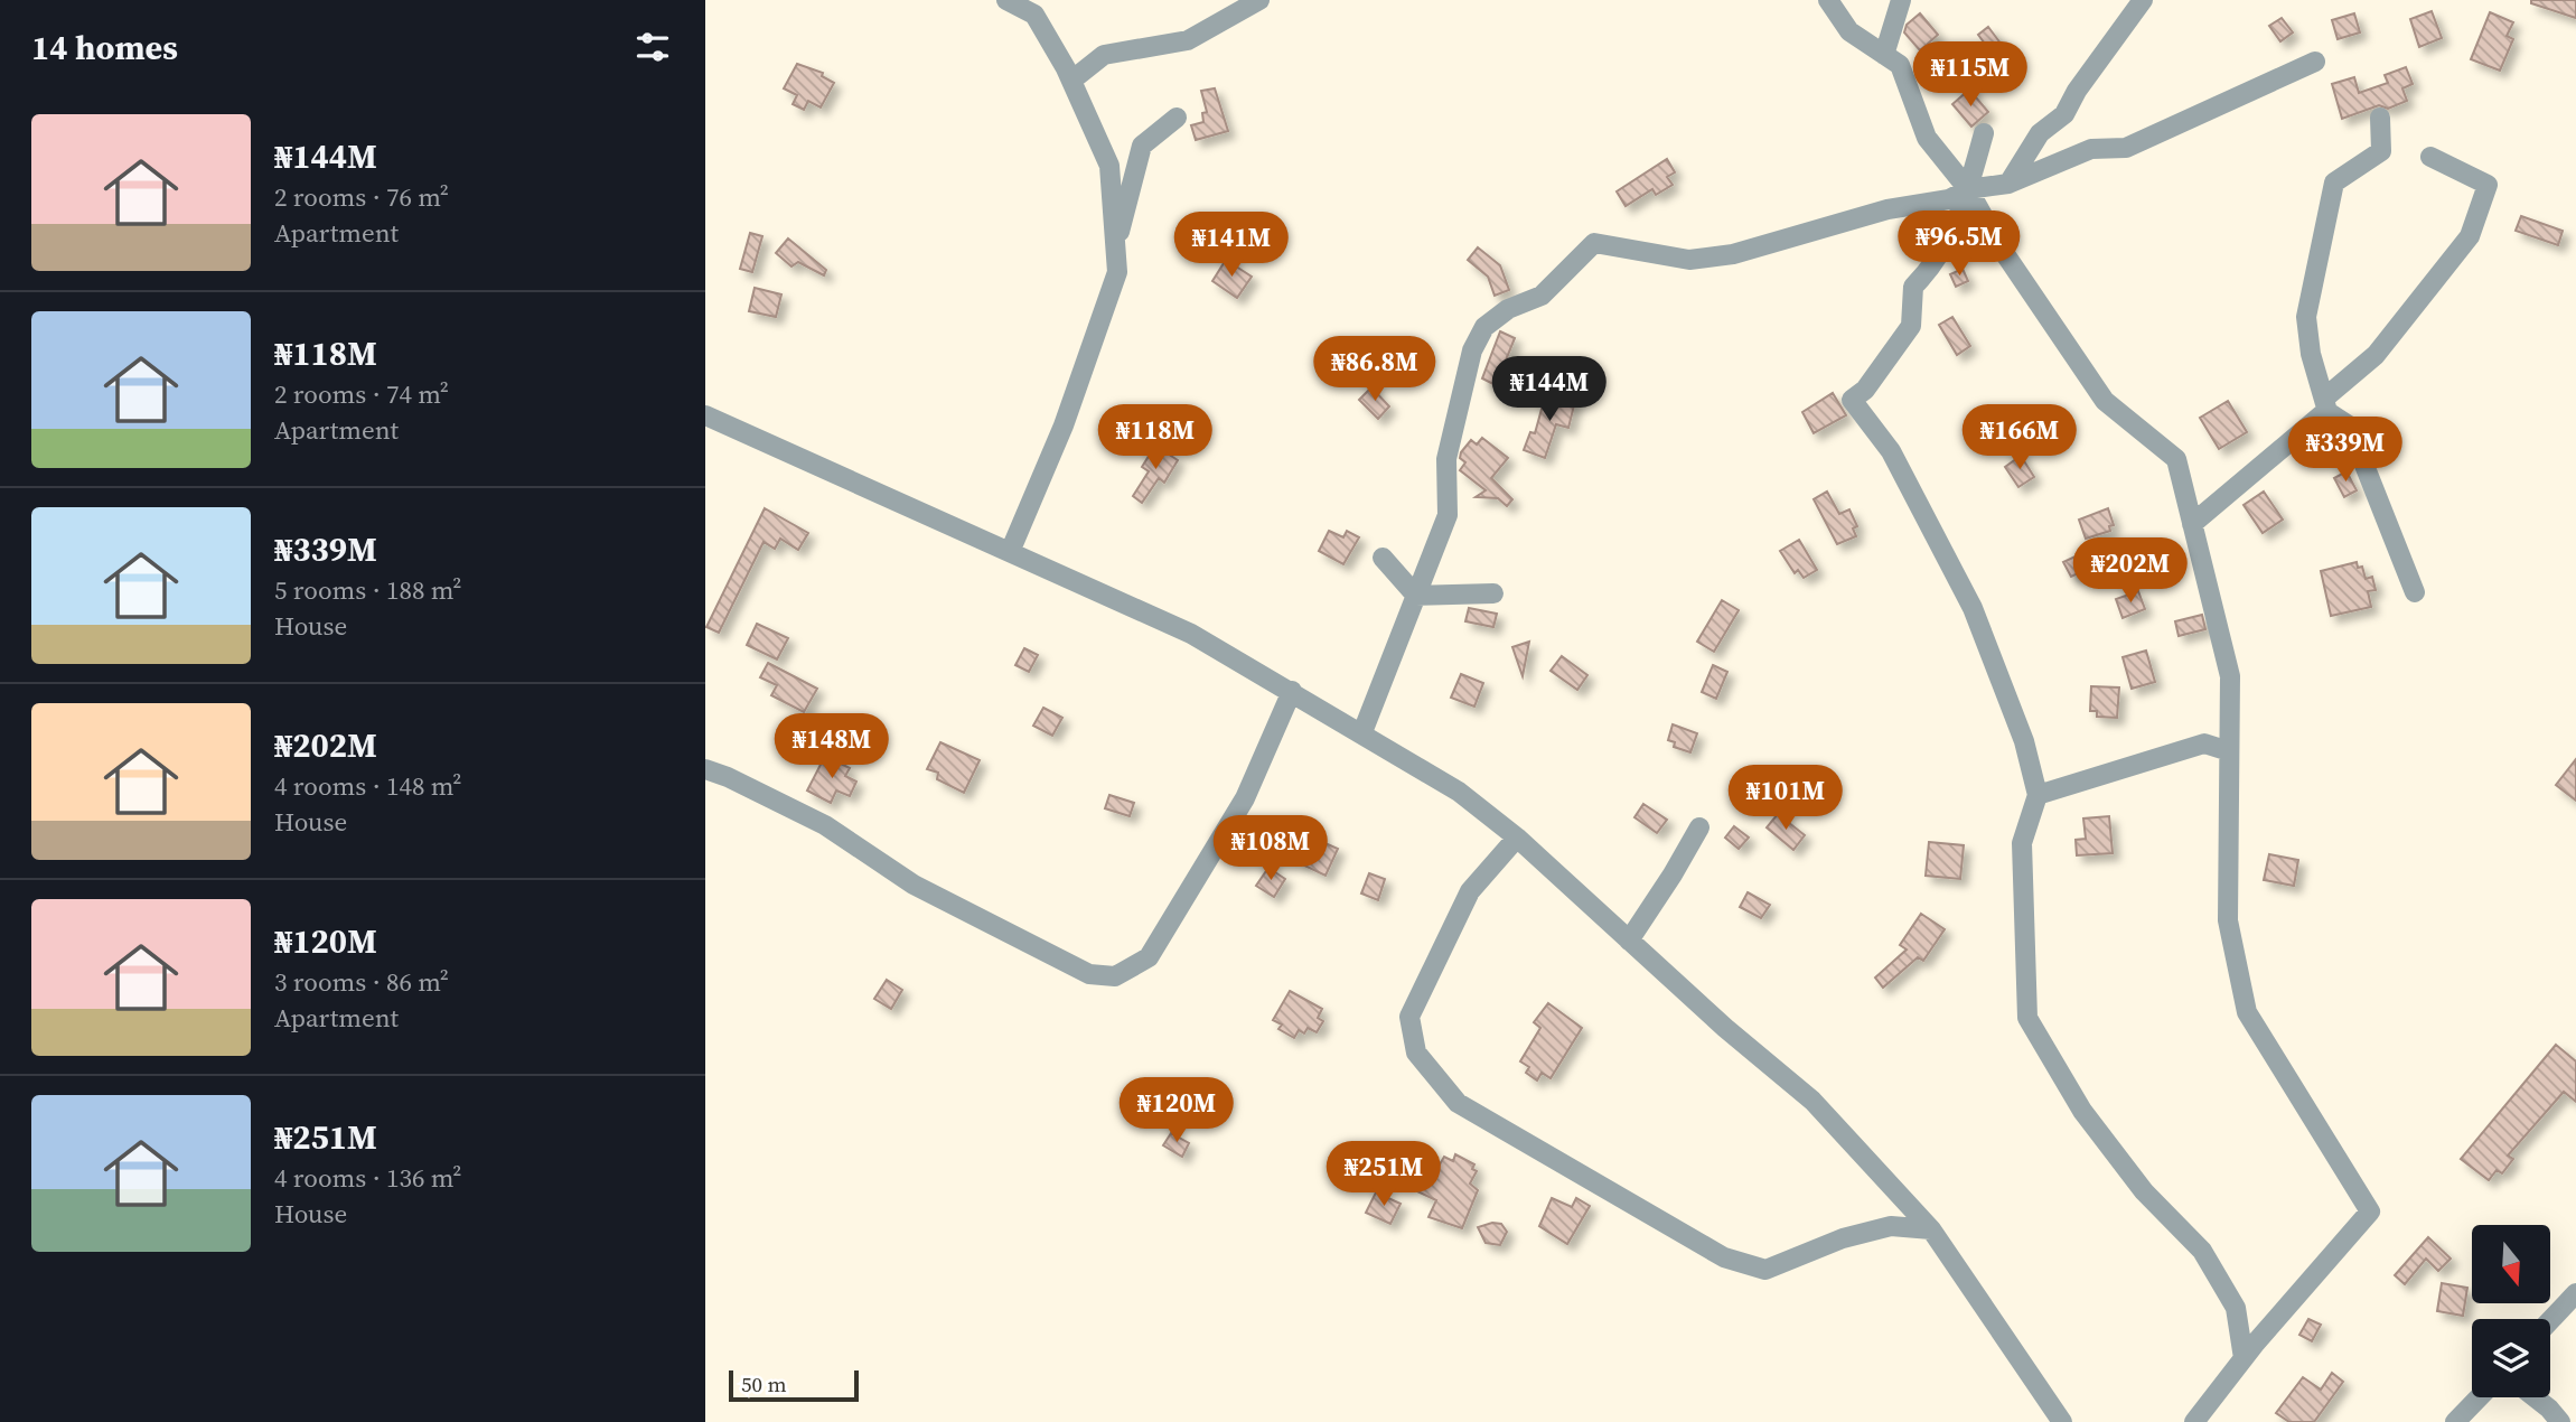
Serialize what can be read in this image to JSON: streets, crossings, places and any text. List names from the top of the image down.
{
  "scale_bar": "50 m",
  "north": "bottom",
  "page": {
    "heading": "14 homes",
    "price": [
      "₦115M",
      "₦96.5M",
      "₦141M",
      "₦86.8M",
      "₦144M",
      "₦118M",
      "₦166M",
      "₦339M",
      "₦202M",
      "₦148M",
      "₦101M",
      "₦108M",
      "₦120M",
      "₦251M"
    ],
    "list": [
      {
        "name": "₦144M",
        "note": "2 rooms · 76 m² · Apartment"
      },
      {
        "name": "₦118M",
        "note": "2 rooms · 74 m² · Apartment"
      },
      {
        "name": "₦339M",
        "note": "5 rooms · 188 m² · House"
      },
      {
        "name": "₦202M",
        "note": "4 rooms · 148 m² · House"
      },
      {
        "name": "₦120M",
        "note": "3 rooms · 86 m² · Apartment"
      },
      {
        "name": "₦251M",
        "note": "4 rooms · 136 m² · House"
      }
    ],
    "scale": "50 m"
  }
}
